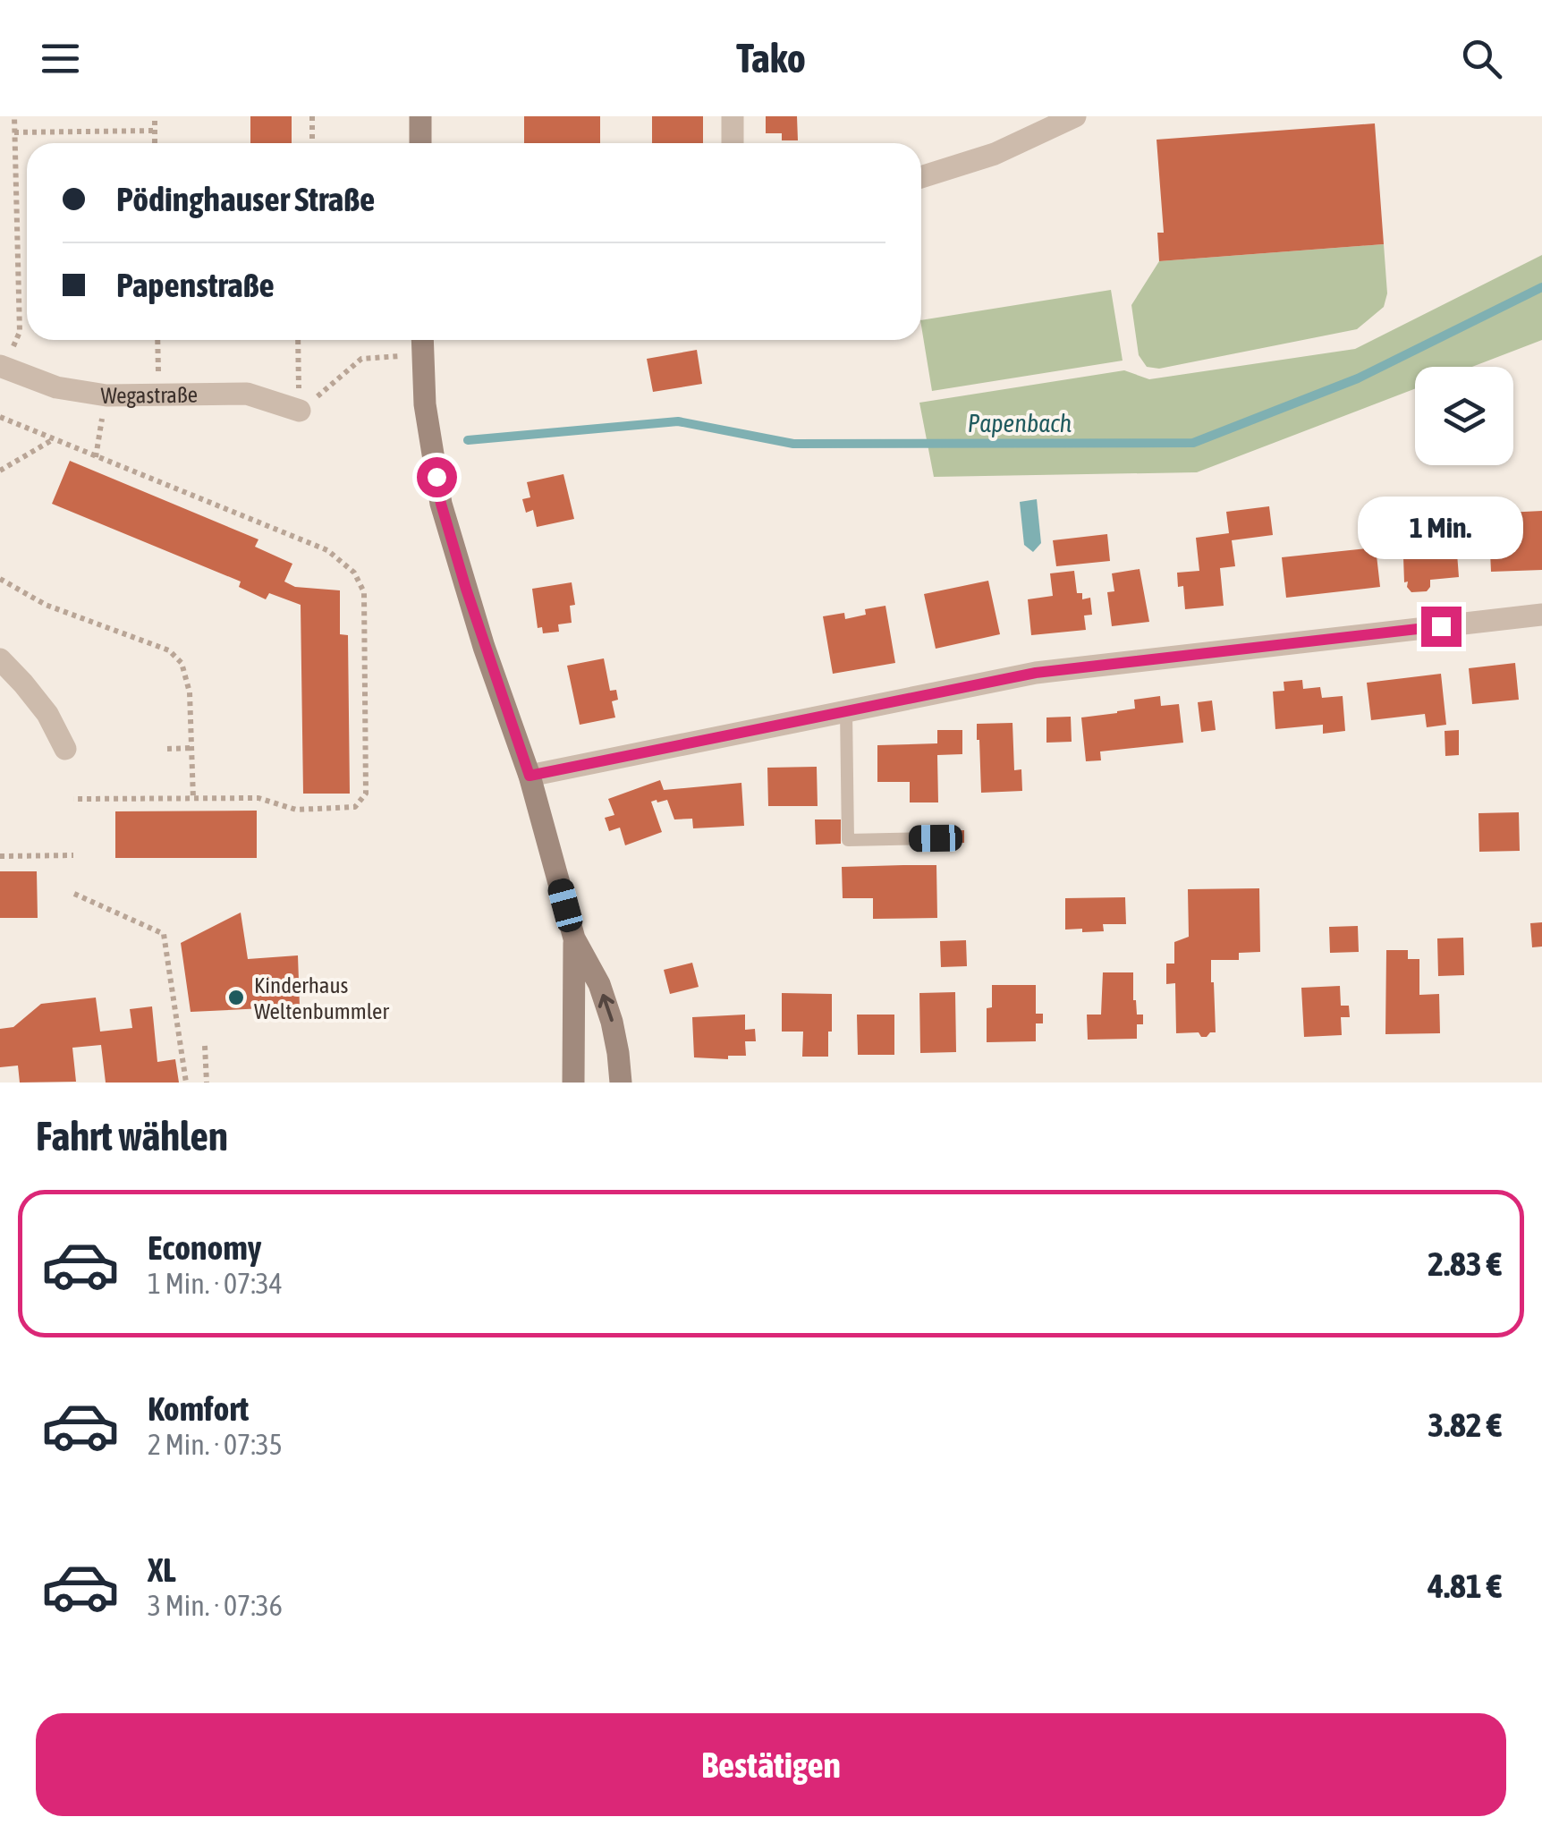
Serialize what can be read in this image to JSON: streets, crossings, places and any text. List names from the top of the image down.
{
  "streets": {
    "street": ["Wegastraße"]
  },
  "water": ["Papenbach"],
  "places": ["Kinderhaus Weltenbummler"],
  "page": {
    "header": "Tako",
    "banner": ["Pödinghauser Straße", "Papenstraße"],
    "bubble": "1 Min.",
    "heading": "Fahrt wählen",
    "list": [
      {
        "name": "Economy",
        "note": "1 Min. · 07:34",
        "value": "2.83 €"
      },
      {
        "name": "Komfort",
        "note": "2 Min. · 07:35",
        "value": "3.82 €"
      },
      {
        "name": "XL",
        "note": "3 Min. · 07:36",
        "value": "4.81 €"
      }
    ],
    "buttons": "Bestätigen"
  }
}
